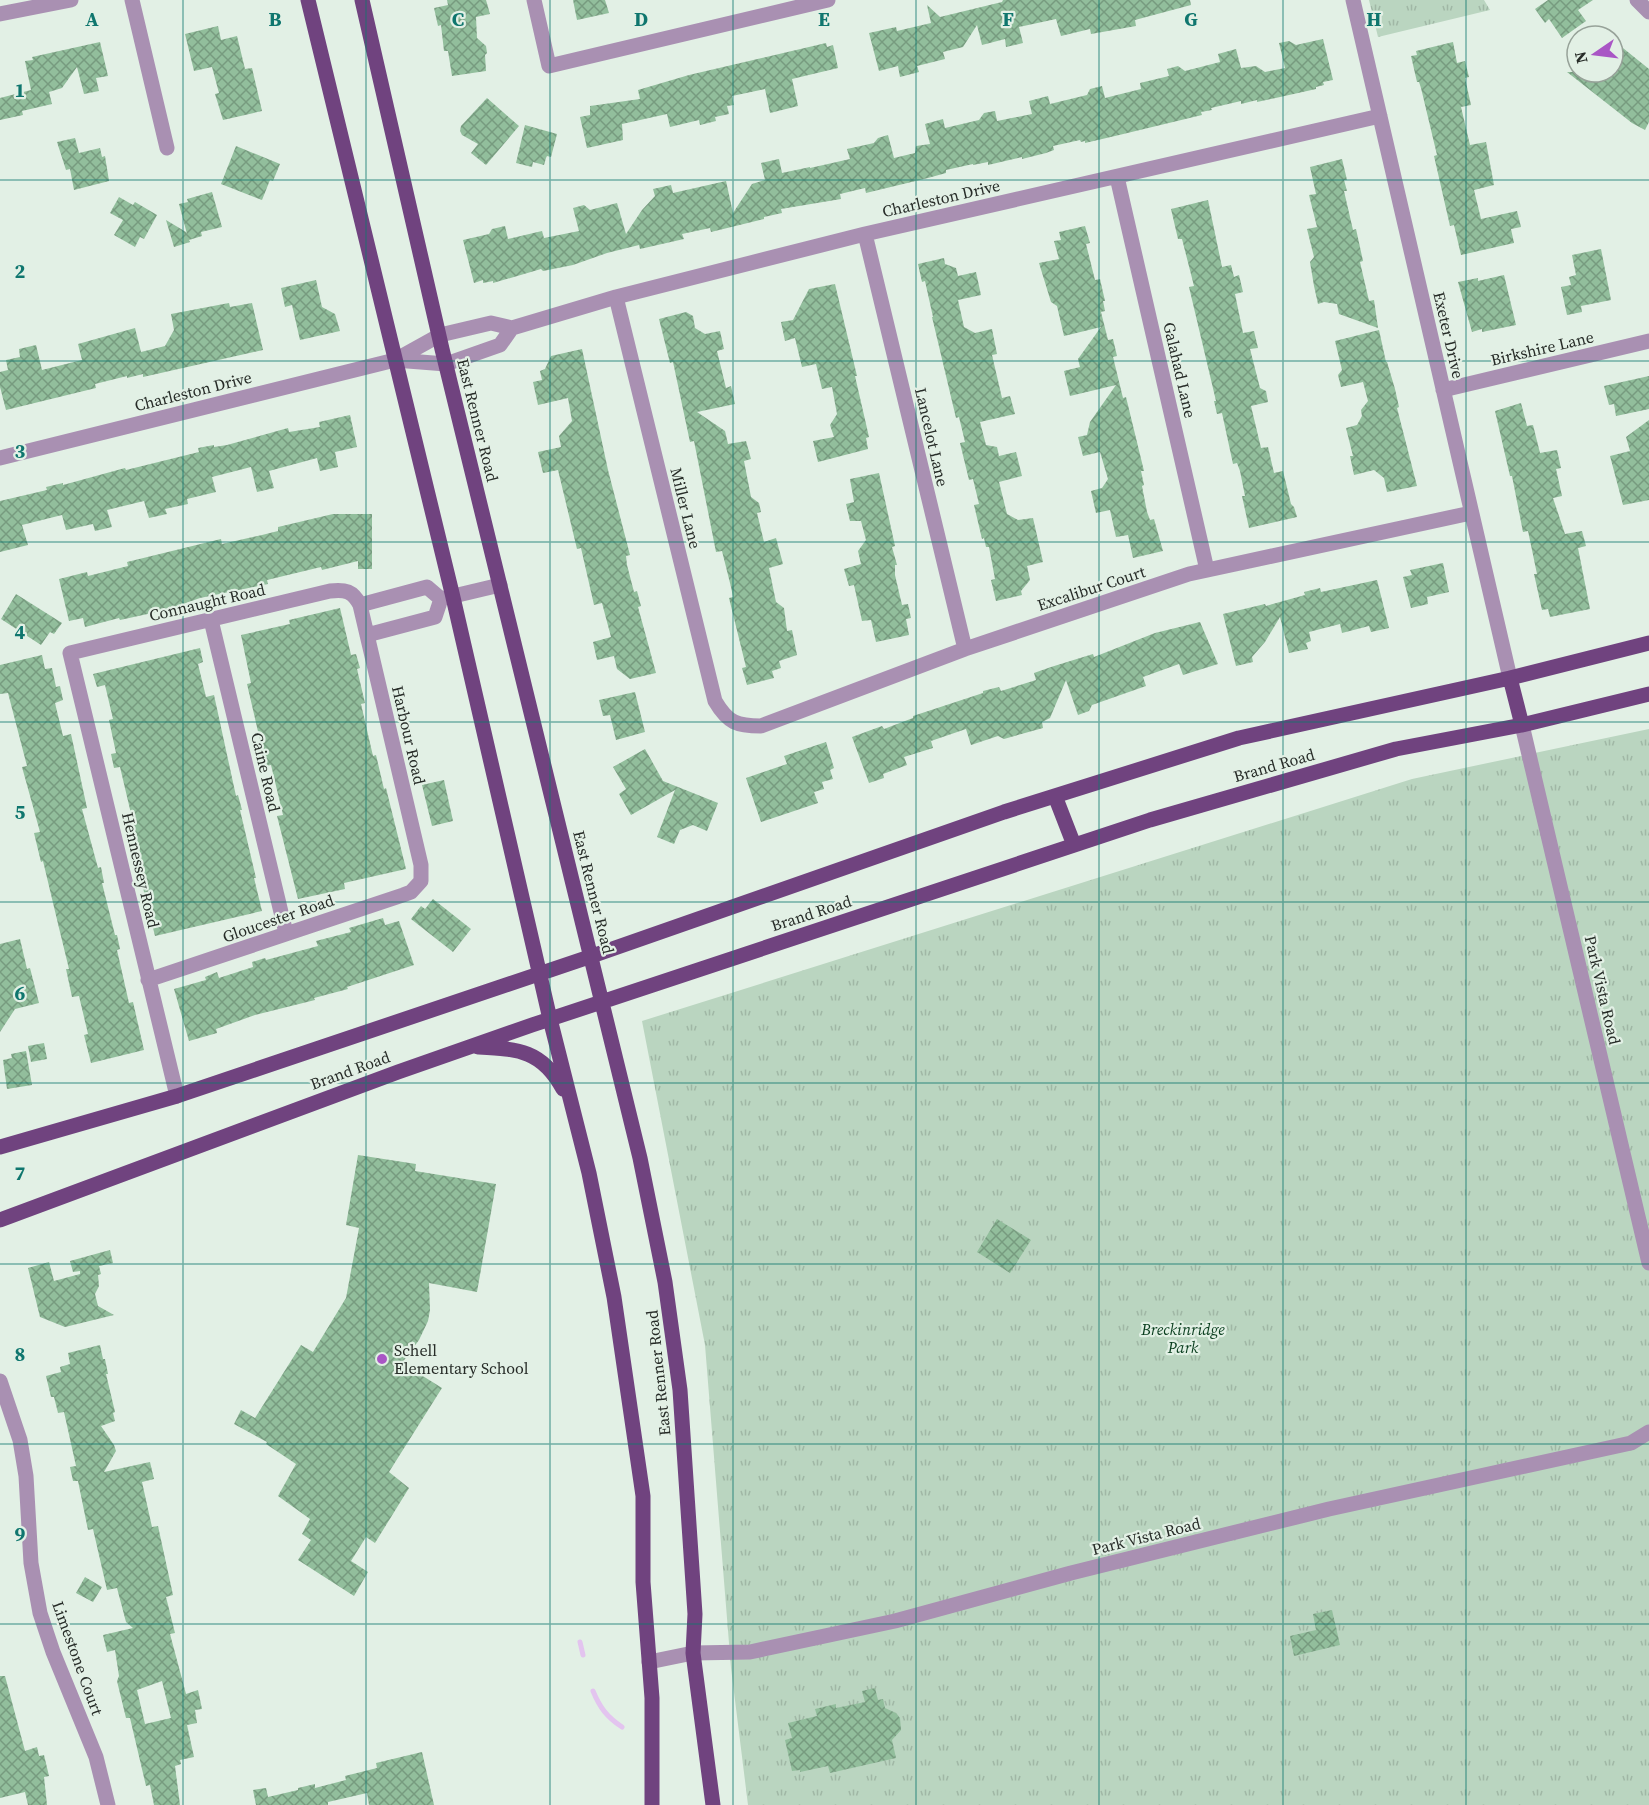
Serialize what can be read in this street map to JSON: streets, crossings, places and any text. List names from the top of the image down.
{
  "streets": {
    "main road": ["East Renner Road", "Brand Road"],
    "street": [
      "Charleston Drive",
      "Exeter Drive",
      "Birkshire Lane",
      "Galahad Lane",
      "Lancelot Lane",
      "Miller Lane",
      "Excalibur Court",
      "Connaught Road",
      "Harbour Road",
      "Caine Road",
      "Hennessey Road",
      "Gloucester Road",
      "Park Vista Road",
      "Limestone Court"
    ]
  },
  "crossings": [
    ["Charleston Drive", "Exeter Drive"],
    ["Charleston Drive", "Galahad Lane"],
    ["Charleston Drive", "East Renner Road"],
    ["Charleston Drive", "Lancelot Lane"],
    ["Charleston Drive", "Miller Lane"],
    ["Exeter Drive", "Birkshire Lane"],
    ["Exeter Drive", "Excalibur Court"],
    ["Exeter Drive", "Brand Road"],
    ["Galahad Lane", "Excalibur Court"],
    ["East Renner Road", "Connaught Road"],
    ["East Renner Road", "Brand Road"],
    ["East Renner Road", "Park Vista Road"],
    ["Lancelot Lane", "Excalibur Court"],
    ["Miller Lane", "Excalibur Court"],
    ["Connaught Road", "Harbour Road"],
    ["Connaught Road", "Caine Road"],
    ["Connaught Road", "Hennessey Road"],
    ["Harbour Road", "Gloucester Road"],
    ["Brand Road", "Hennessey Road"],
    ["Brand Road", "Park Vista Road"],
    ["Caine Road", "Gloucester Road"],
    ["Hennessey Road", "Gloucester Road"]
  ],
  "parks": ["Breckinridge Park"],
  "places": ["Schell Elementary School"],
  "north": "left",
  "grid": {
    "columns": [
      "A",
      "B",
      "C",
      "D",
      "E",
      "F",
      "G",
      "H"
    ],
    "rows": [
      "1",
      "2",
      "3",
      "4",
      "5",
      "6",
      "7",
      "8",
      "9"
    ]
  }
}
